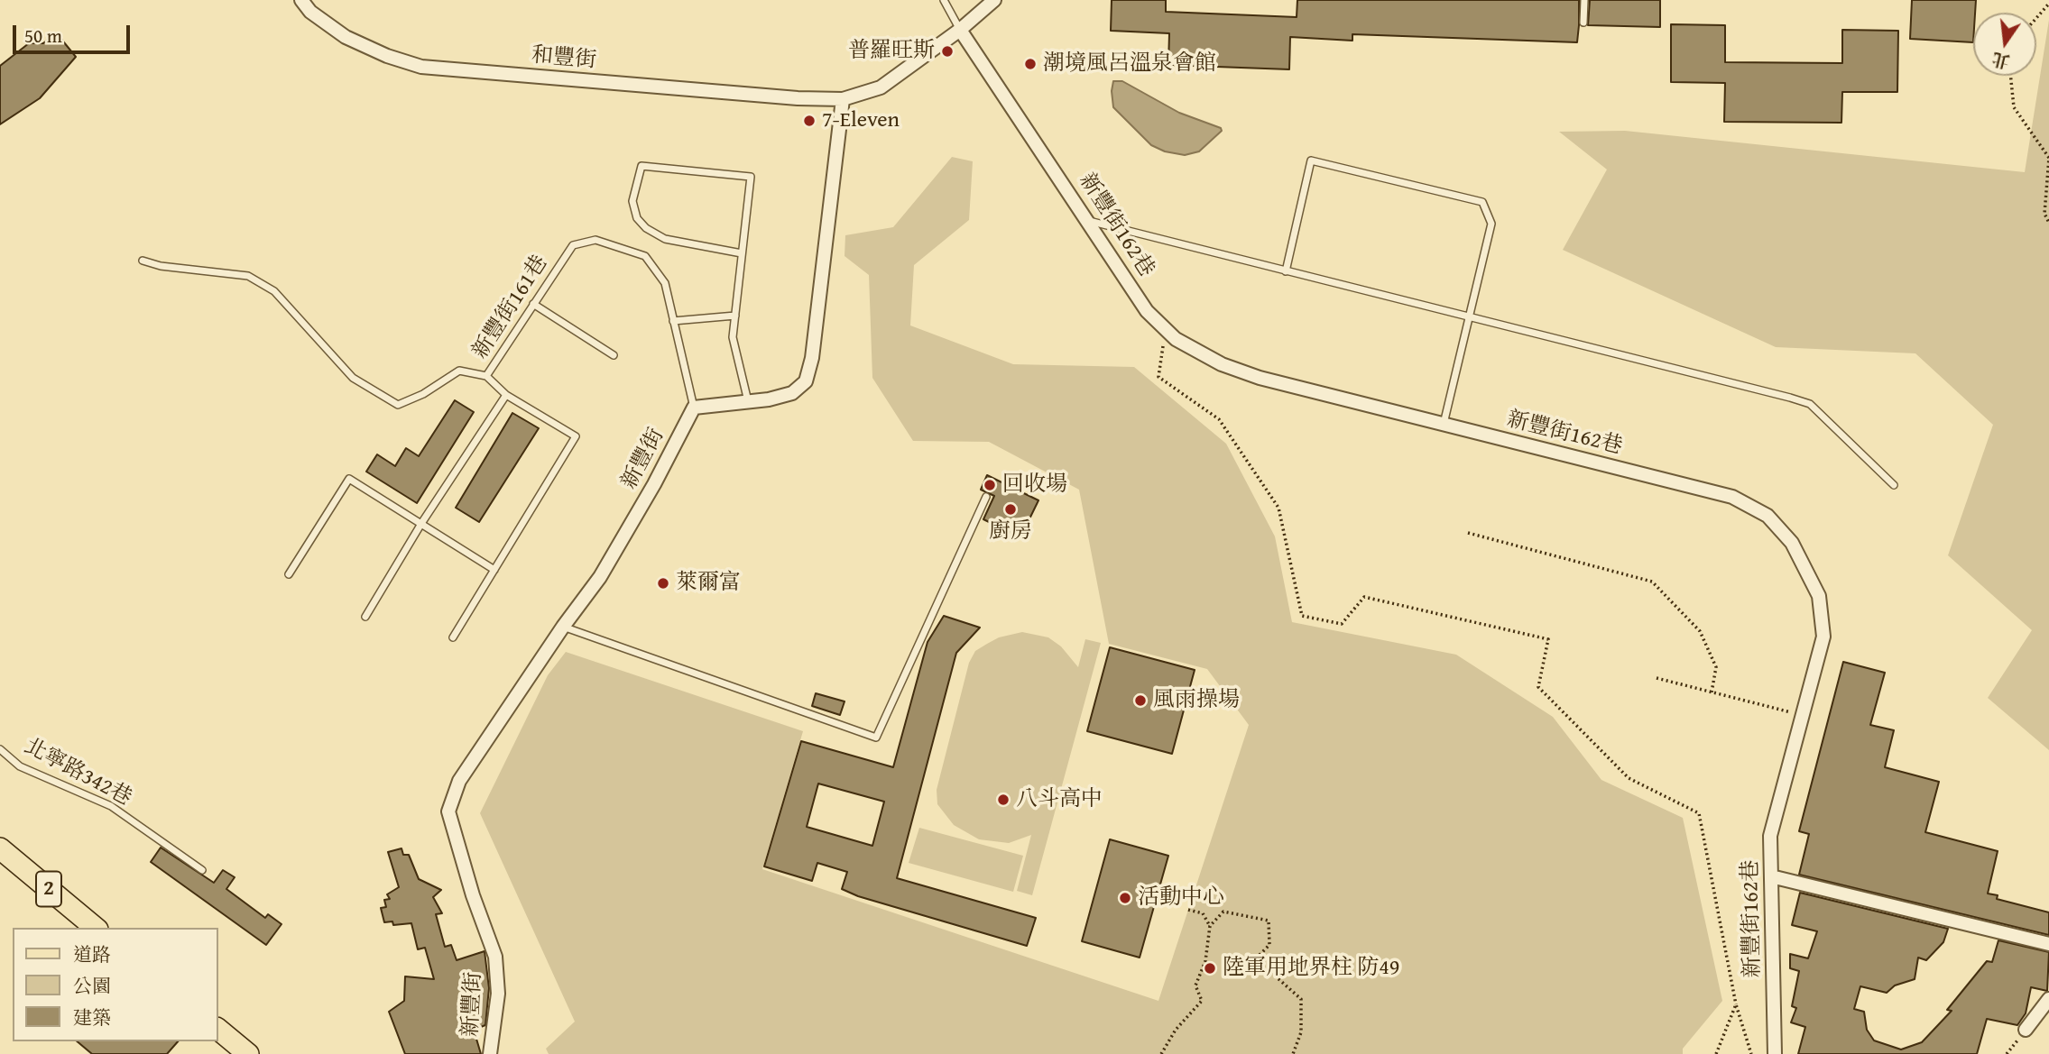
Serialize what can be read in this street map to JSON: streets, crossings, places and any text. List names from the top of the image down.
{
  "streets": {
    "main road": ["2"],
    "street": ["和豐街", "新豐街162巷", "新豐街"],
    "lane": ["新豐街161巷", "北寧路342巷"]
  },
  "crossings": [
    ["新豐街161巷", "新豐街"]
  ],
  "places": [
    "普羅旺斯",
    "潮境風呂溫泉會館",
    "7-Eleven",
    "回收場",
    "廚房",
    "萊爾富",
    "風雨操場",
    "八斗高中",
    "活動中心",
    "陸軍用地界柱 防49"
  ],
  "legend": ["道路", "公園", "建築"],
  "scale_bar": "50 m",
  "north": "bottom"
}
